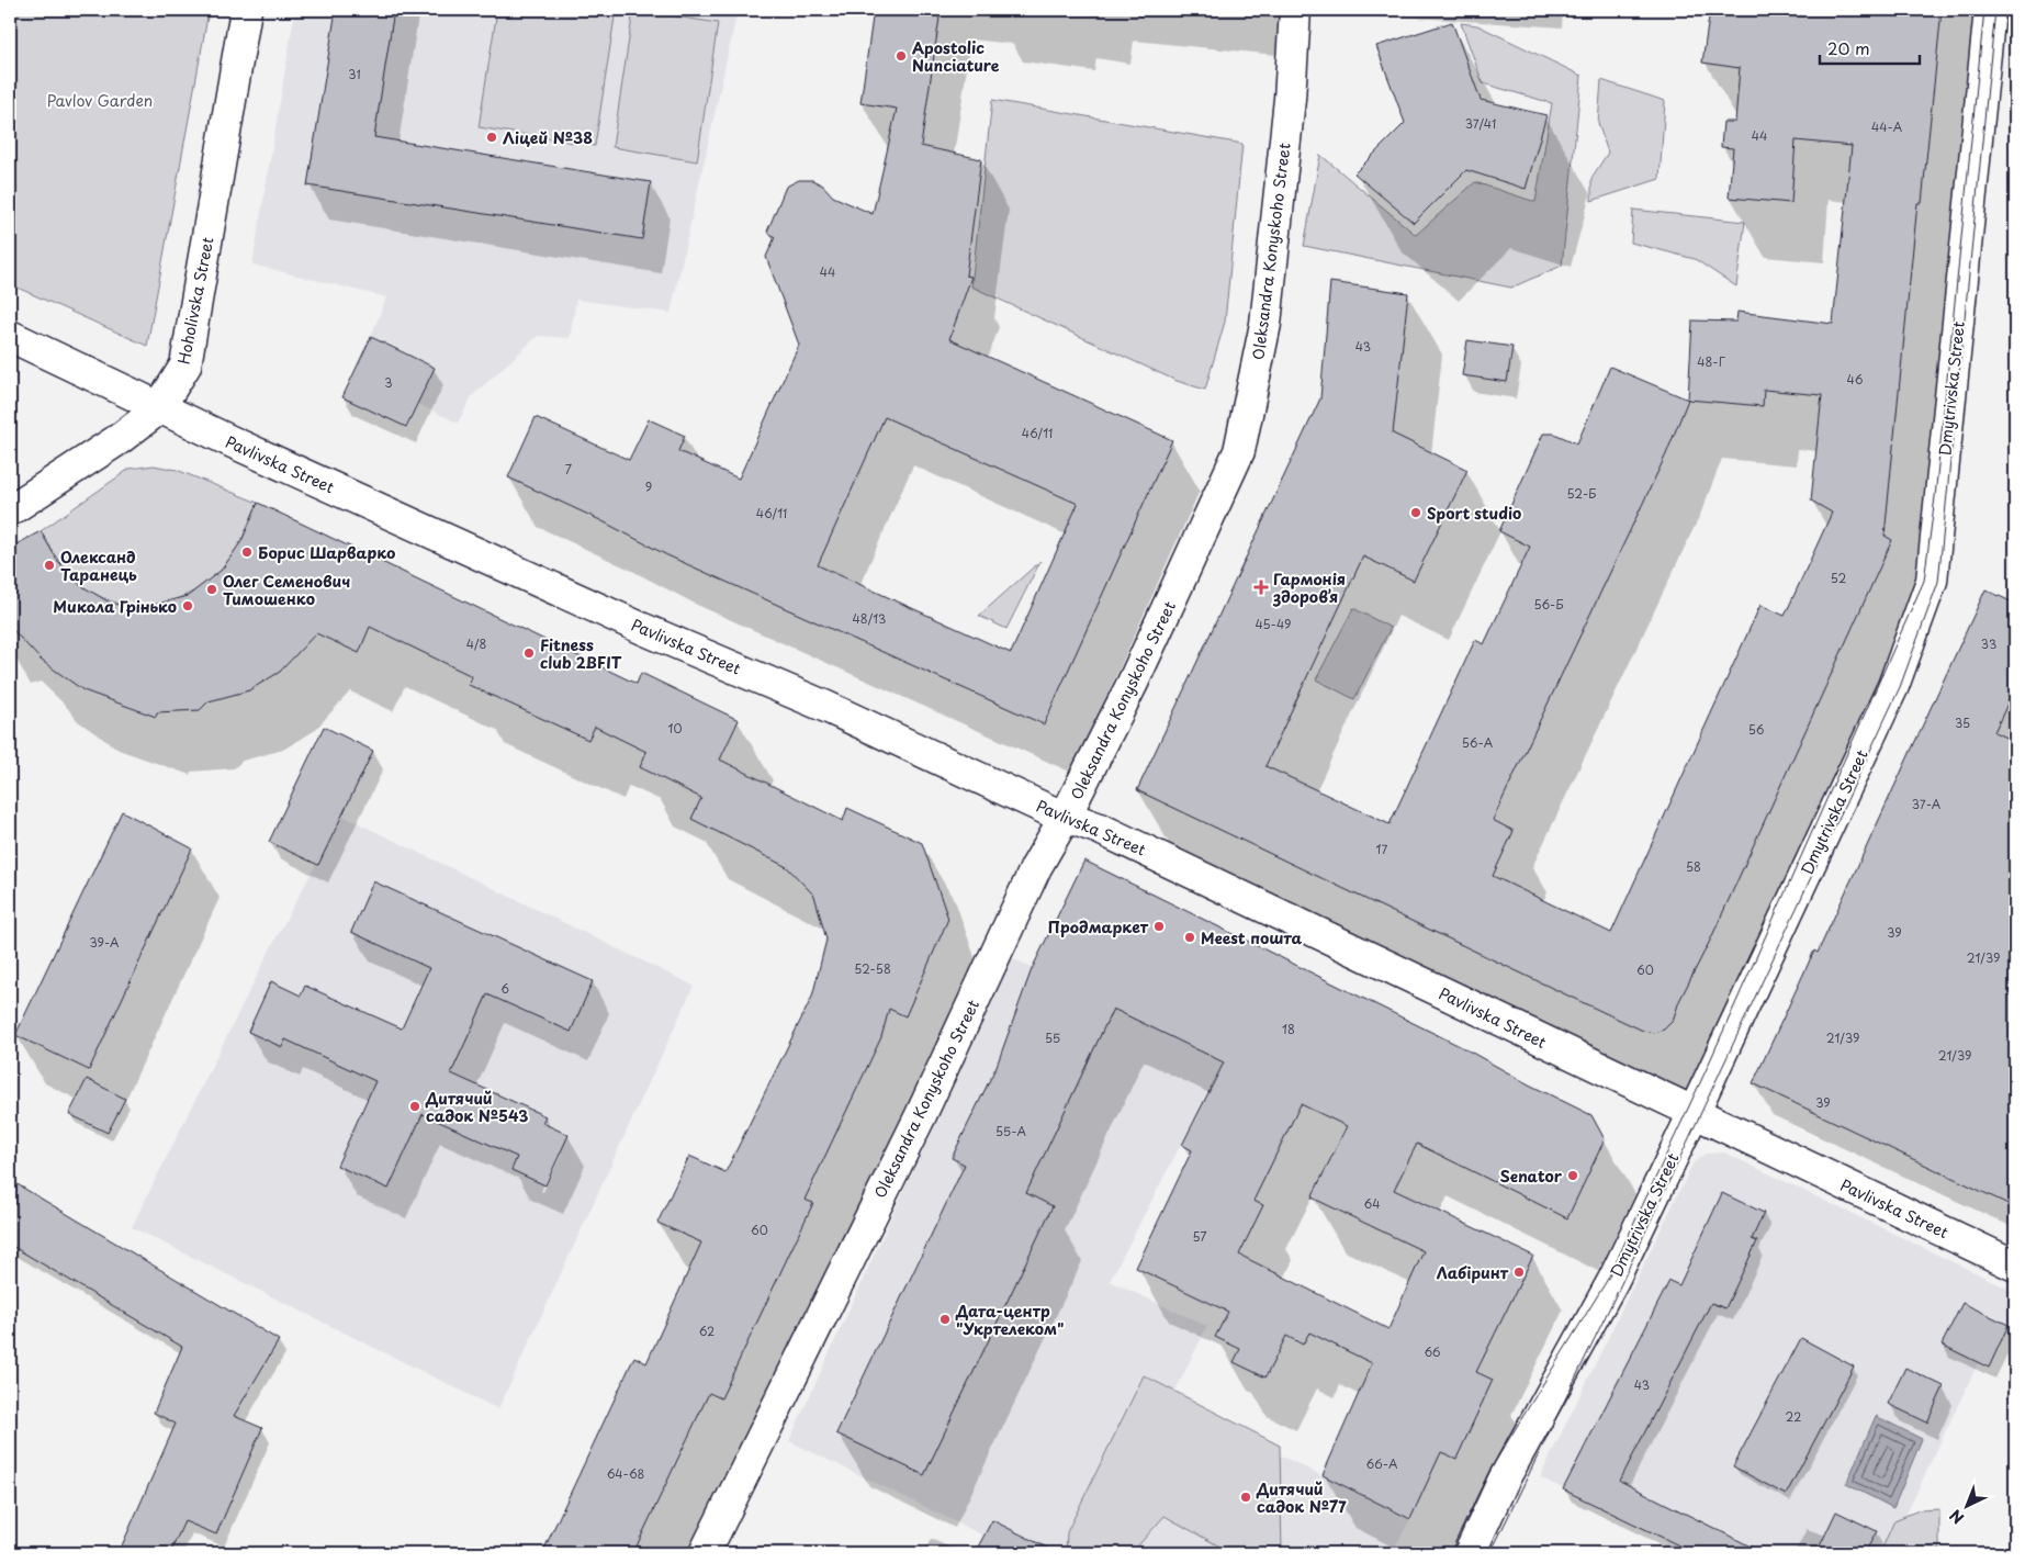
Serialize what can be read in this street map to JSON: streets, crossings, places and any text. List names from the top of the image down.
{
  "streets": {
    "street": [
      "Oleksandra Konyskoho Street",
      "Hoholivska Street",
      "Dmytrivska Street",
      "Pavlivska Street"
    ]
  },
  "crossings": [
    ["Oleksandra Konyskoho Street", "Pavlivska Street"],
    ["Hoholivska Street", "Pavlivska Street"],
    ["Dmytrivska Street", "Pavlivska Street"]
  ],
  "parks": ["Pavlov Garden"],
  "places": {
    "other": [
      "Apostolic Nunciature",
      "Ліцей №38",
      "Sport studio",
      "Борис Шарварко",
      "Олександ Таранець",
      "Олег Семенович Тимошенко",
      "Микола Грінько",
      "Fitness club 2BFIT",
      "Продмаркет",
      "Meest пошта",
      "Дитячий садок №543",
      "Senator",
      "Лабіринт",
      "Дата-центр \"Укртелеком\"",
      "Дитячий садок №77"
    ],
    "health": ["Гармонія здоровʼя"]
  },
  "house_numbers": [
    "31",
    "37/41",
    "44-А",
    "44",
    "44",
    "43",
    "48-Г",
    "46",
    "3",
    "46/11",
    "7",
    "9",
    "52-Б",
    "46/11",
    "52",
    "56-Б",
    "48/13",
    "45-49",
    "4/8",
    "33",
    "35",
    "10",
    "56",
    "56-А",
    "37-А",
    "17",
    "58",
    "39",
    "39-А",
    "21/39",
    "52-58",
    "60",
    "6",
    "18",
    "55",
    "21/39",
    "21/39",
    "39",
    "55-А",
    "64",
    "60",
    "57",
    "62",
    "66",
    "43",
    "22",
    "66-А",
    "64-68"
  ],
  "scale_bar": "20 m",
  "north": "bottom left"
}
